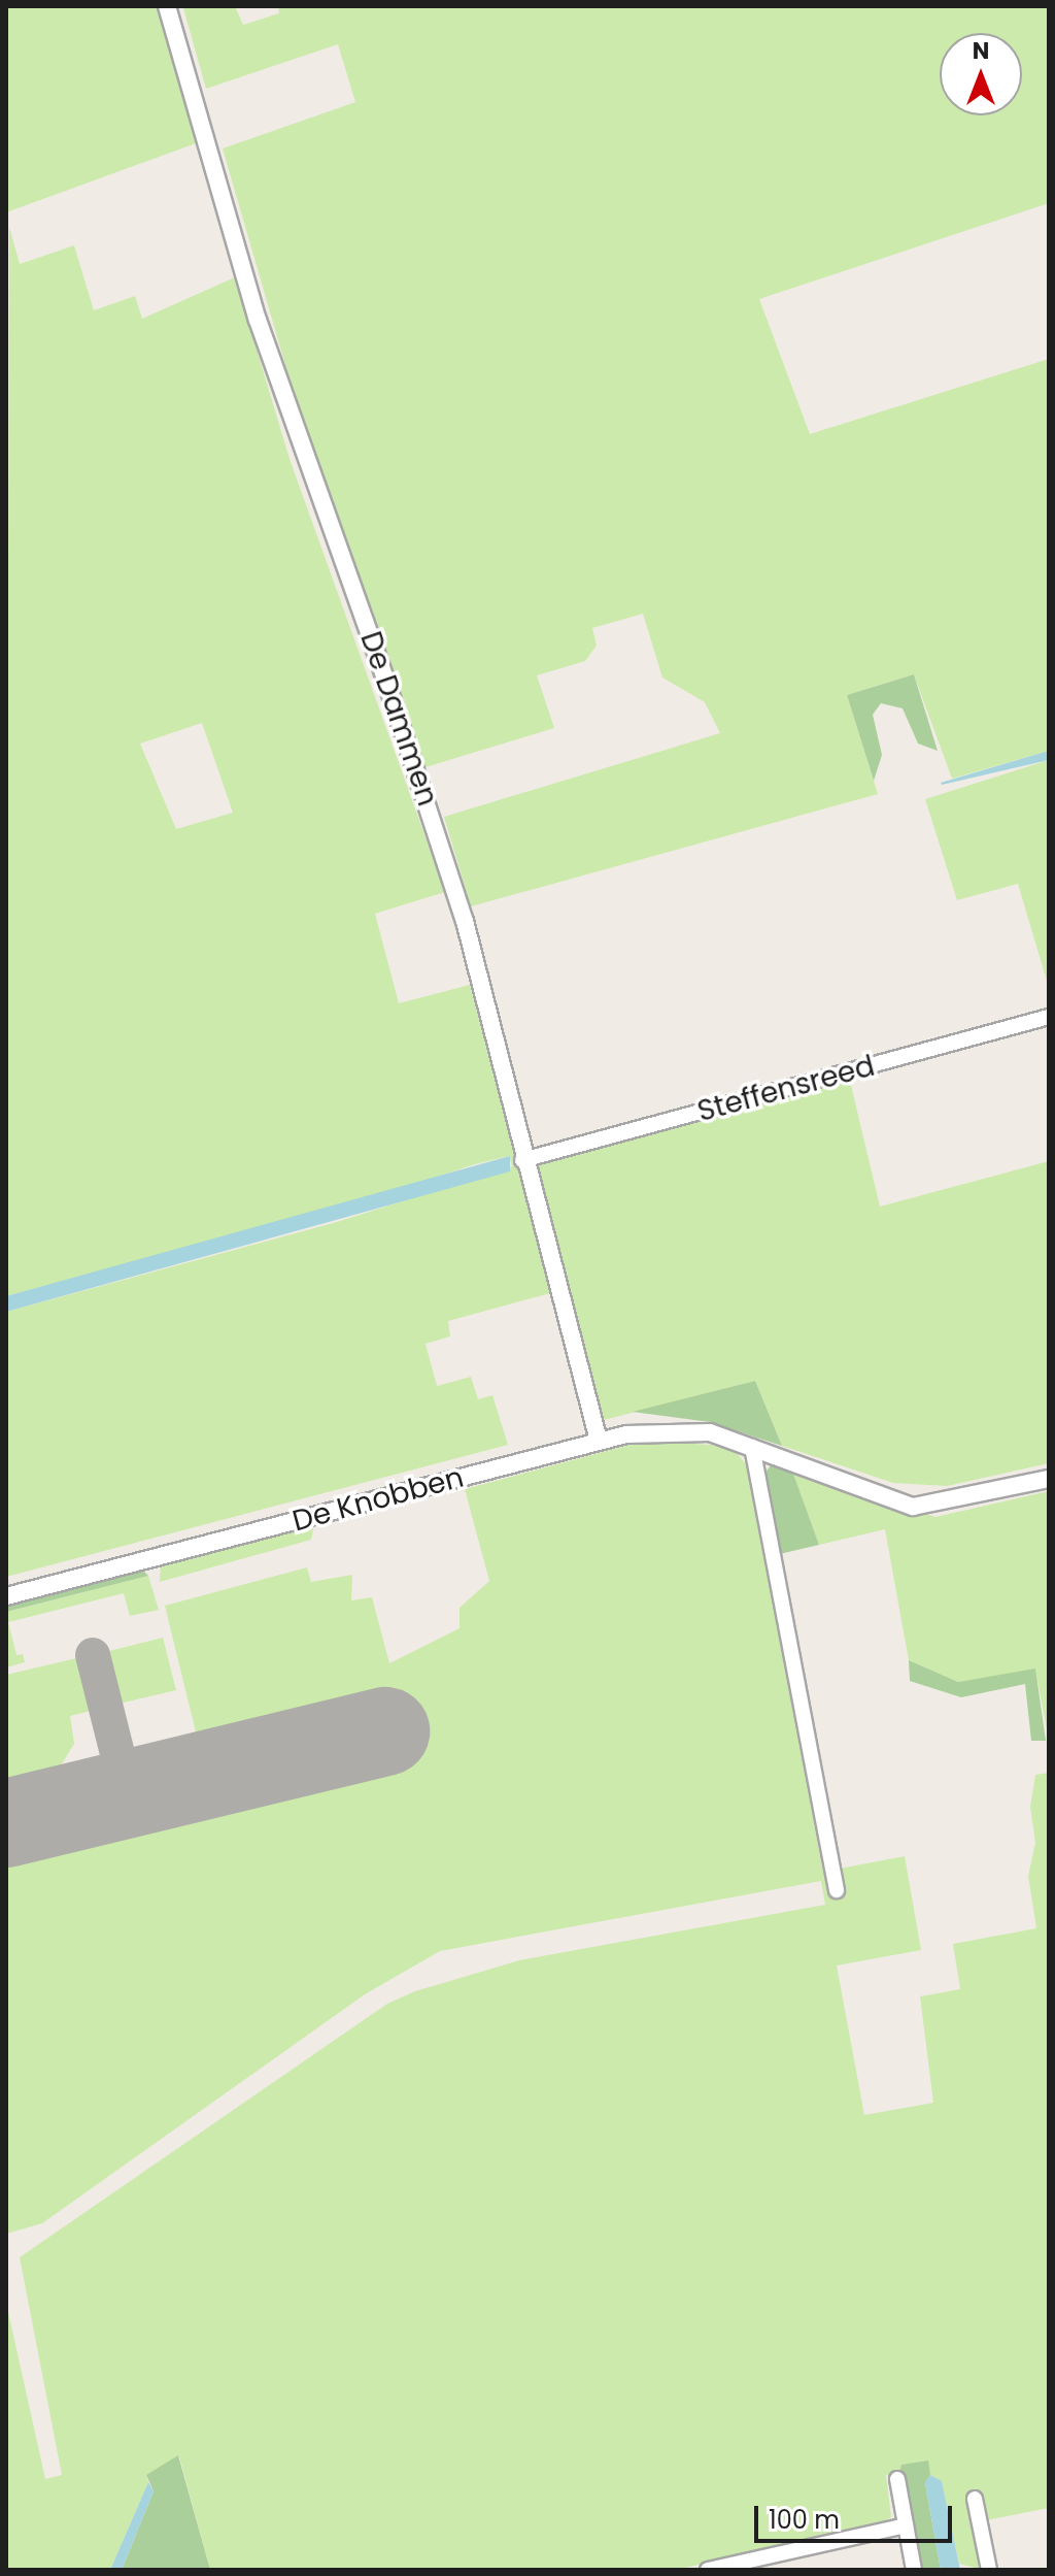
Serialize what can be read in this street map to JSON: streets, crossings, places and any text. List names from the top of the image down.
{
  "streets": {
    "street": ["De Dammen", "Steffensreed", "De Knobben"]
  },
  "crossings": [
    ["De Dammen", "Steffensreed"],
    ["De Dammen", "De Knobben"]
  ],
  "scale_bar": "100 m",
  "north": "top"
}
